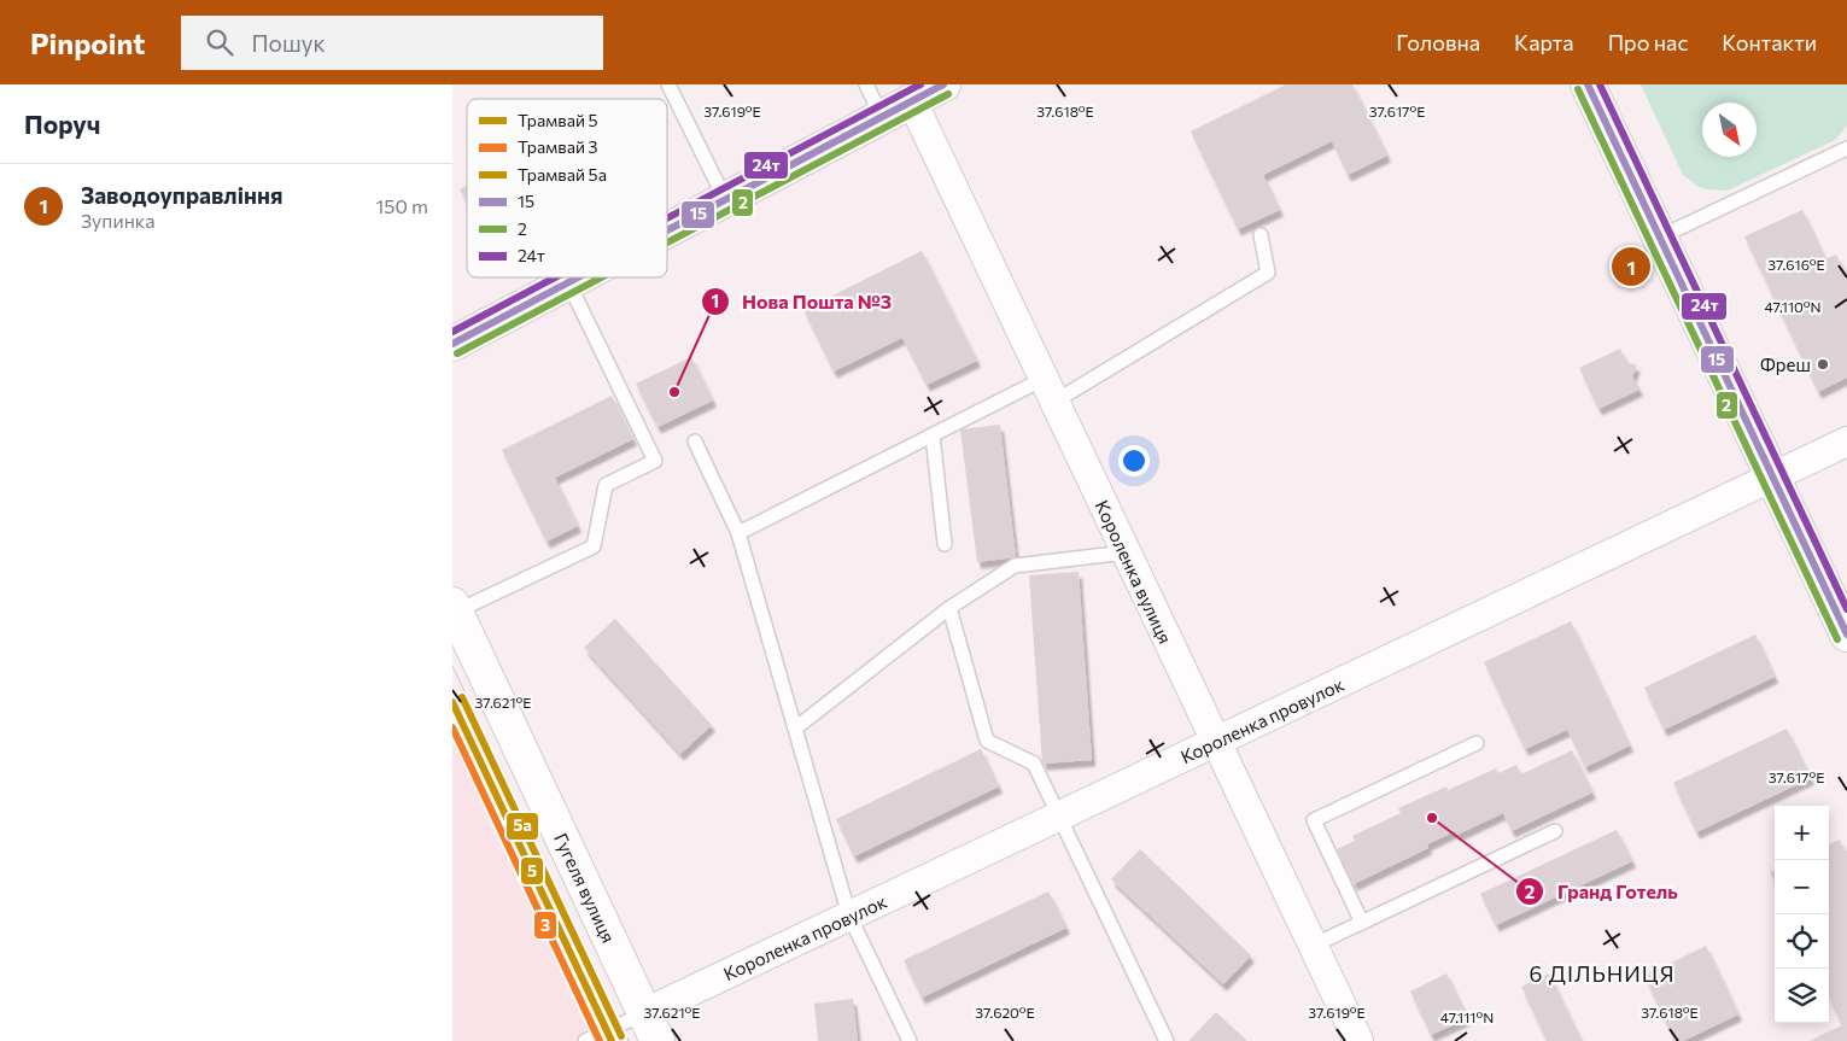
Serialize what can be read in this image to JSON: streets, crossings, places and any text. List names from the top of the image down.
{
  "streets": {
    "main road": ["Гугеля вулиця"],
    "street": ["Короленка вулиця", "Короленка провулок"]
  },
  "crossings": [
    ["Короленка вулиця", "Короленка провулок"],
    ["Короленка провулок", "Гугеля вулиця"]
  ],
  "districts": ["6 ДІЛЬНИЦЯ"],
  "places": ["Фреш", "Нова Пошта №3", "Гранд Готель"],
  "lines": [
    "transit line 15",
    "transit line 24т",
    "transit line 2",
    "tram line 5а",
    "tram line 5",
    "tram line 3"
  ],
  "legend": [
    "Трамвай 5",
    "Трамвай 3",
    "Трамвай 5а",
    "15",
    "2",
    "24т"
  ],
  "north": "bottom right",
  "page": {
    "header": "Pinpoint",
    "search": "Пошук",
    "nav": [
      "Головна",
      "Карта",
      "Про нас",
      "Контакти"
    ],
    "heading": "Поруч",
    "list": [
      {
        "mark": "1",
        "name": "Заводоуправління",
        "note": "Зупинка",
        "value": "150 m"
      }
    ],
    "pins": "1",
    "map_buttons": ["+", "−"]
  },
  "coordinates": [
    "37.619°E",
    "37.618°E",
    "37.617°E",
    "37.616°E",
    "47.110°N",
    "37.621°E",
    "37.620°E",
    "47.111°N"
  ]
}
